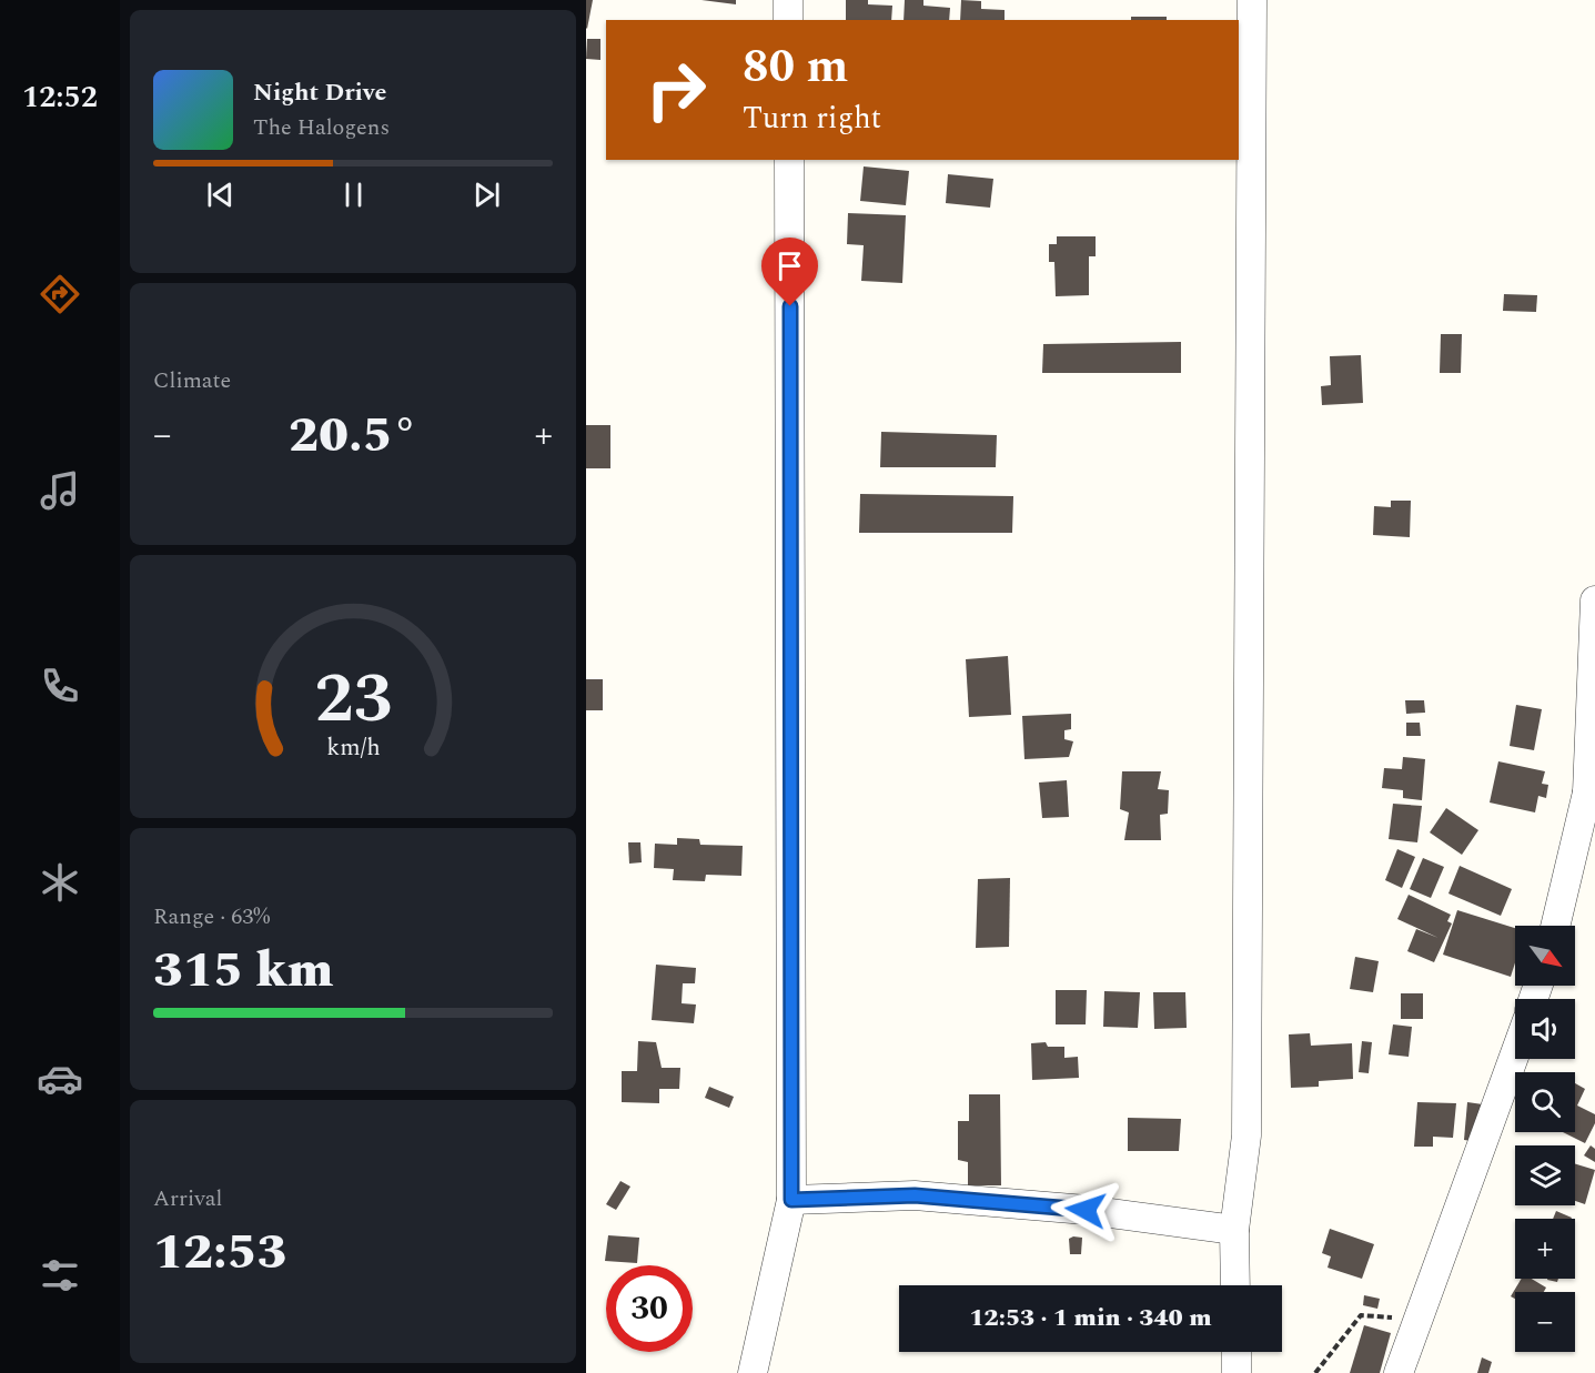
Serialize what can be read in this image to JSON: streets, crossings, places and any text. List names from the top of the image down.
{
  "north": "bottom right",
  "page": {
    "tabs": "12:52",
    "turn": ["80 m", "Turn right"],
    "song": ["Night Drive", "The Halogens"],
    "tile": [
      "Climate",
      ["Range · 63%", "315 km"],
      ["Arrival", "12:53"]
    ],
    "heat": ["−", "20.5°", "+"],
    "map_buttons": ["+", "−"],
    "limit": "30",
    "trip": "12:53 · 1 min · 340 m",
    "gauge": ["23", "km/h"]
  }
}
